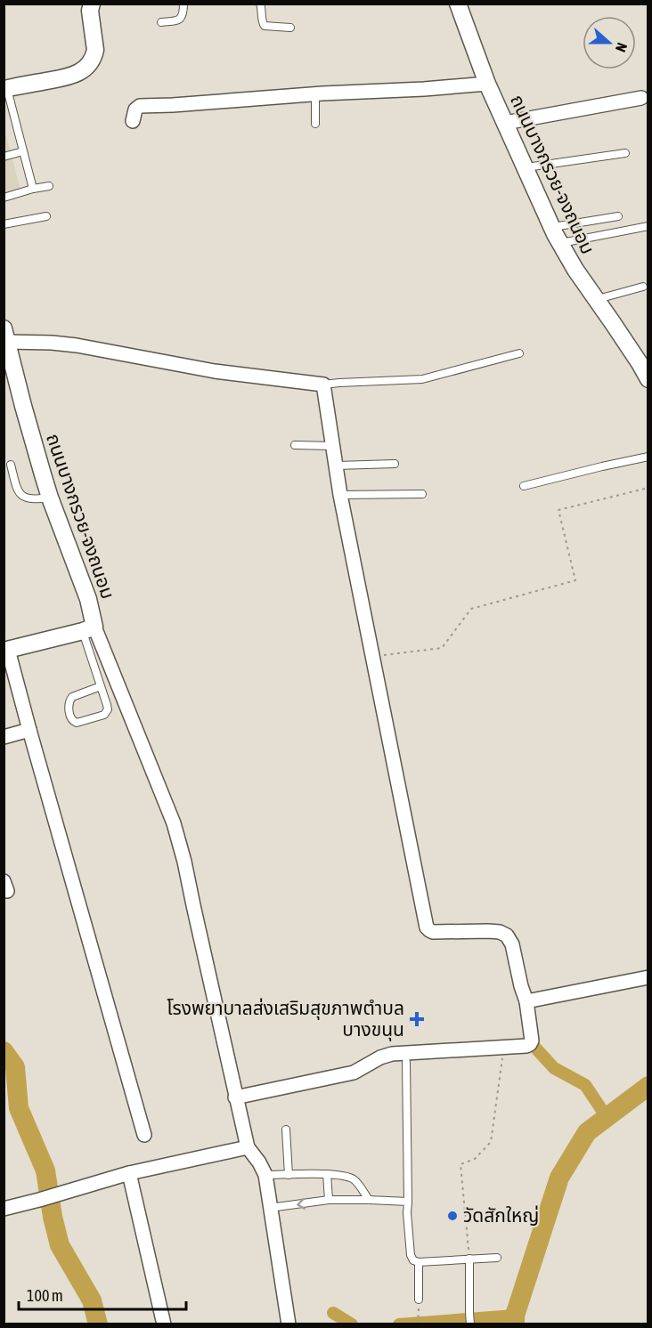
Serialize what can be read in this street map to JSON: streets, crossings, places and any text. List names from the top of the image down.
{
  "streets": {
    "street": ["ถนนบางกรวย-จงถนอม"]
  },
  "places": {
    "health": ["โรงพยาบาลส่งเสริมสุขภาพตำบล บางขนุน"],
    "other": ["วัดสักใหญ่"]
  },
  "scale_bar": "100 m",
  "north": "right"
}
